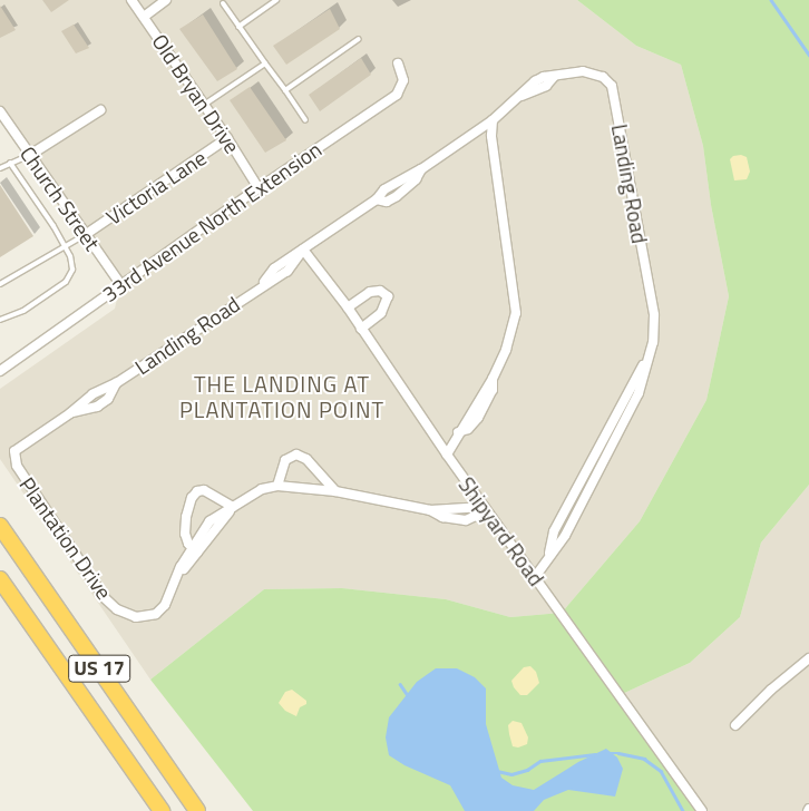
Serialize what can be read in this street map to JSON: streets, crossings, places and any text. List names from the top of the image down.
{
  "streets": {
    "highway": ["US 17"],
    "street": [
      "Old Bryan Drive",
      "Landing Road",
      "Victoria Lane",
      "Church Street",
      "33rd Avenue North Extension",
      "Shipyard Road",
      "Plantation Drive"
    ]
  },
  "crossings": [
    ["Old Bryan Drive", "Victoria Lane"],
    ["Old Bryan Drive", "33rd Avenue North Extension"],
    ["Landing Road", "Shipyard Road"],
    ["Landing Road", "Plantation Drive"],
    ["Victoria Lane", "Church Street"],
    ["Church Street", "33rd Avenue North Extension"],
    ["Shipyard Road", "Plantation Drive"]
  ],
  "districts": ["THE LANDING AT PLANTATION POINT"]
}
